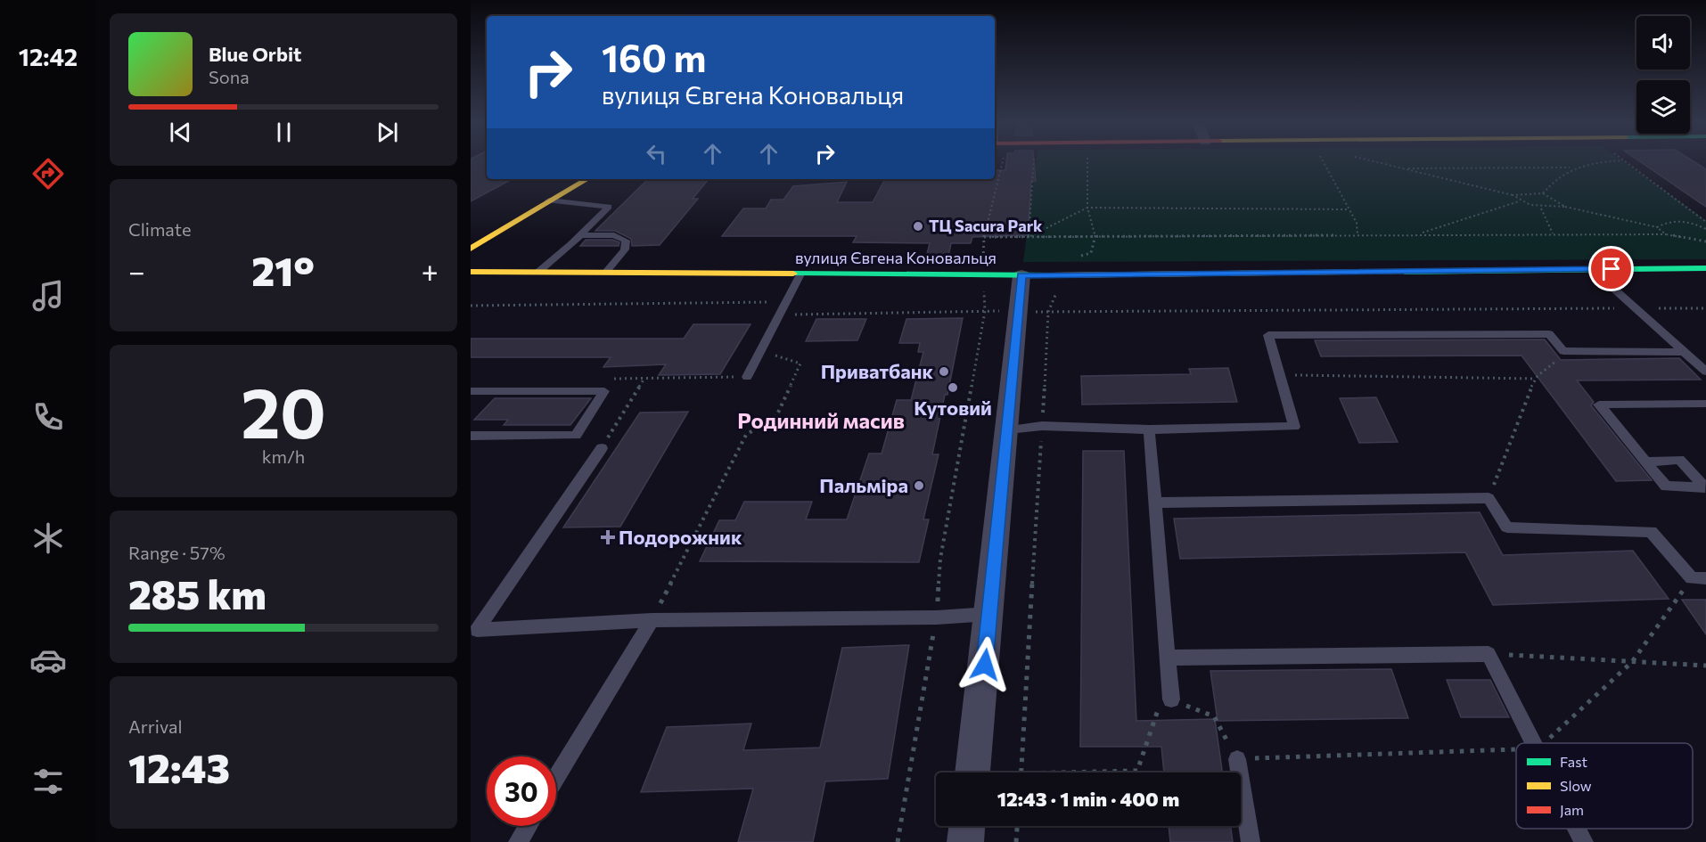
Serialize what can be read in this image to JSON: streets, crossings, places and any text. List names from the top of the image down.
{
  "streets": {
    "street": ["вулиця Євгена Коновальця"]
  },
  "districts": ["Родинний масив"],
  "places": {
    "other": [
      "ТЦ Sacura Park",
      "Приватбанк",
      "Кутовий",
      "Пальміра"
    ],
    "health": ["Подорожник"]
  },
  "legend": ["Fast", "Slow", "Jam"],
  "page": {
    "tabs": "12:42",
    "turn": ["160 m", "вулиця Євгена Коновальця"],
    "song": ["Blue Orbit", "Sona"],
    "tile": [
      "Climate",
      ["20", "km/h"],
      ["Range · 57%", "285 km"],
      ["Arrival", "12:43"]
    ],
    "heat": ["−", "21°", "+"],
    "limit": "30",
    "trip": "12:43 · 1 min · 400 m"
  }
}
